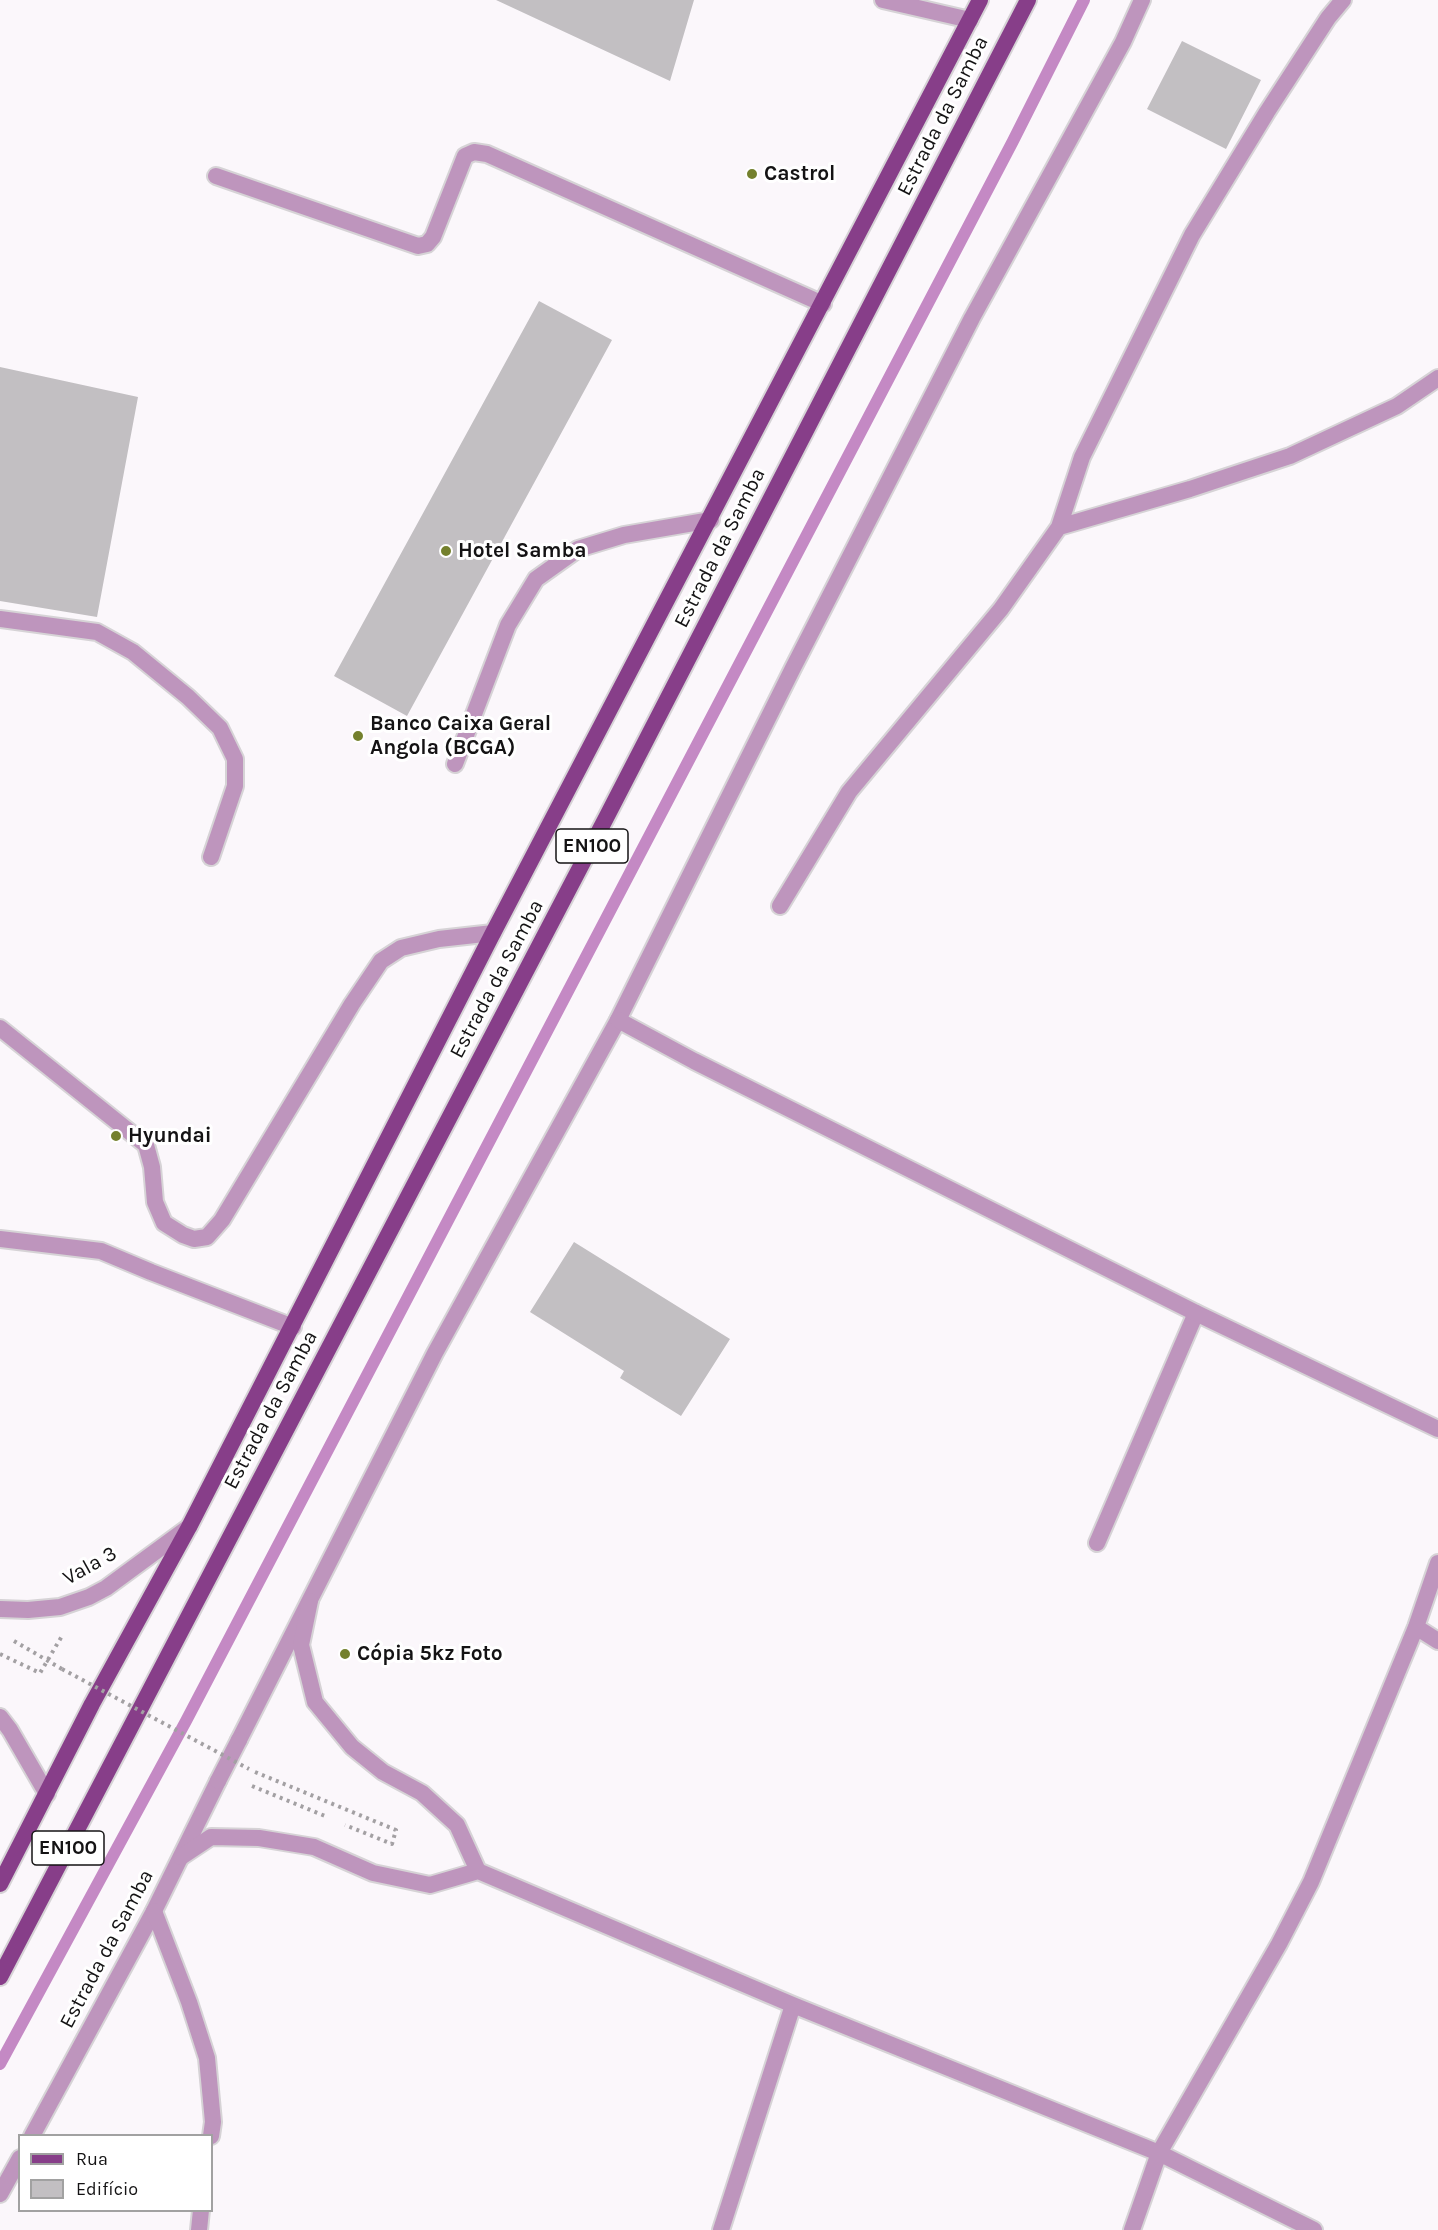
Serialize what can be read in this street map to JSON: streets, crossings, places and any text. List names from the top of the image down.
{
  "streets": {
    "main road": ["Estrada da Samba", "EN100"],
    "street": ["Vala 3"]
  },
  "crossings": [
    ["Estrada da Samba", "Vala 3"]
  ],
  "places": [
    "Castrol",
    "Hotel Samba",
    "Banco Caixa Geral Angola (BCGA)",
    "Hyundai",
    "Cópia 5kz Foto"
  ],
  "legend": ["Rua", "Edifício"]
}
